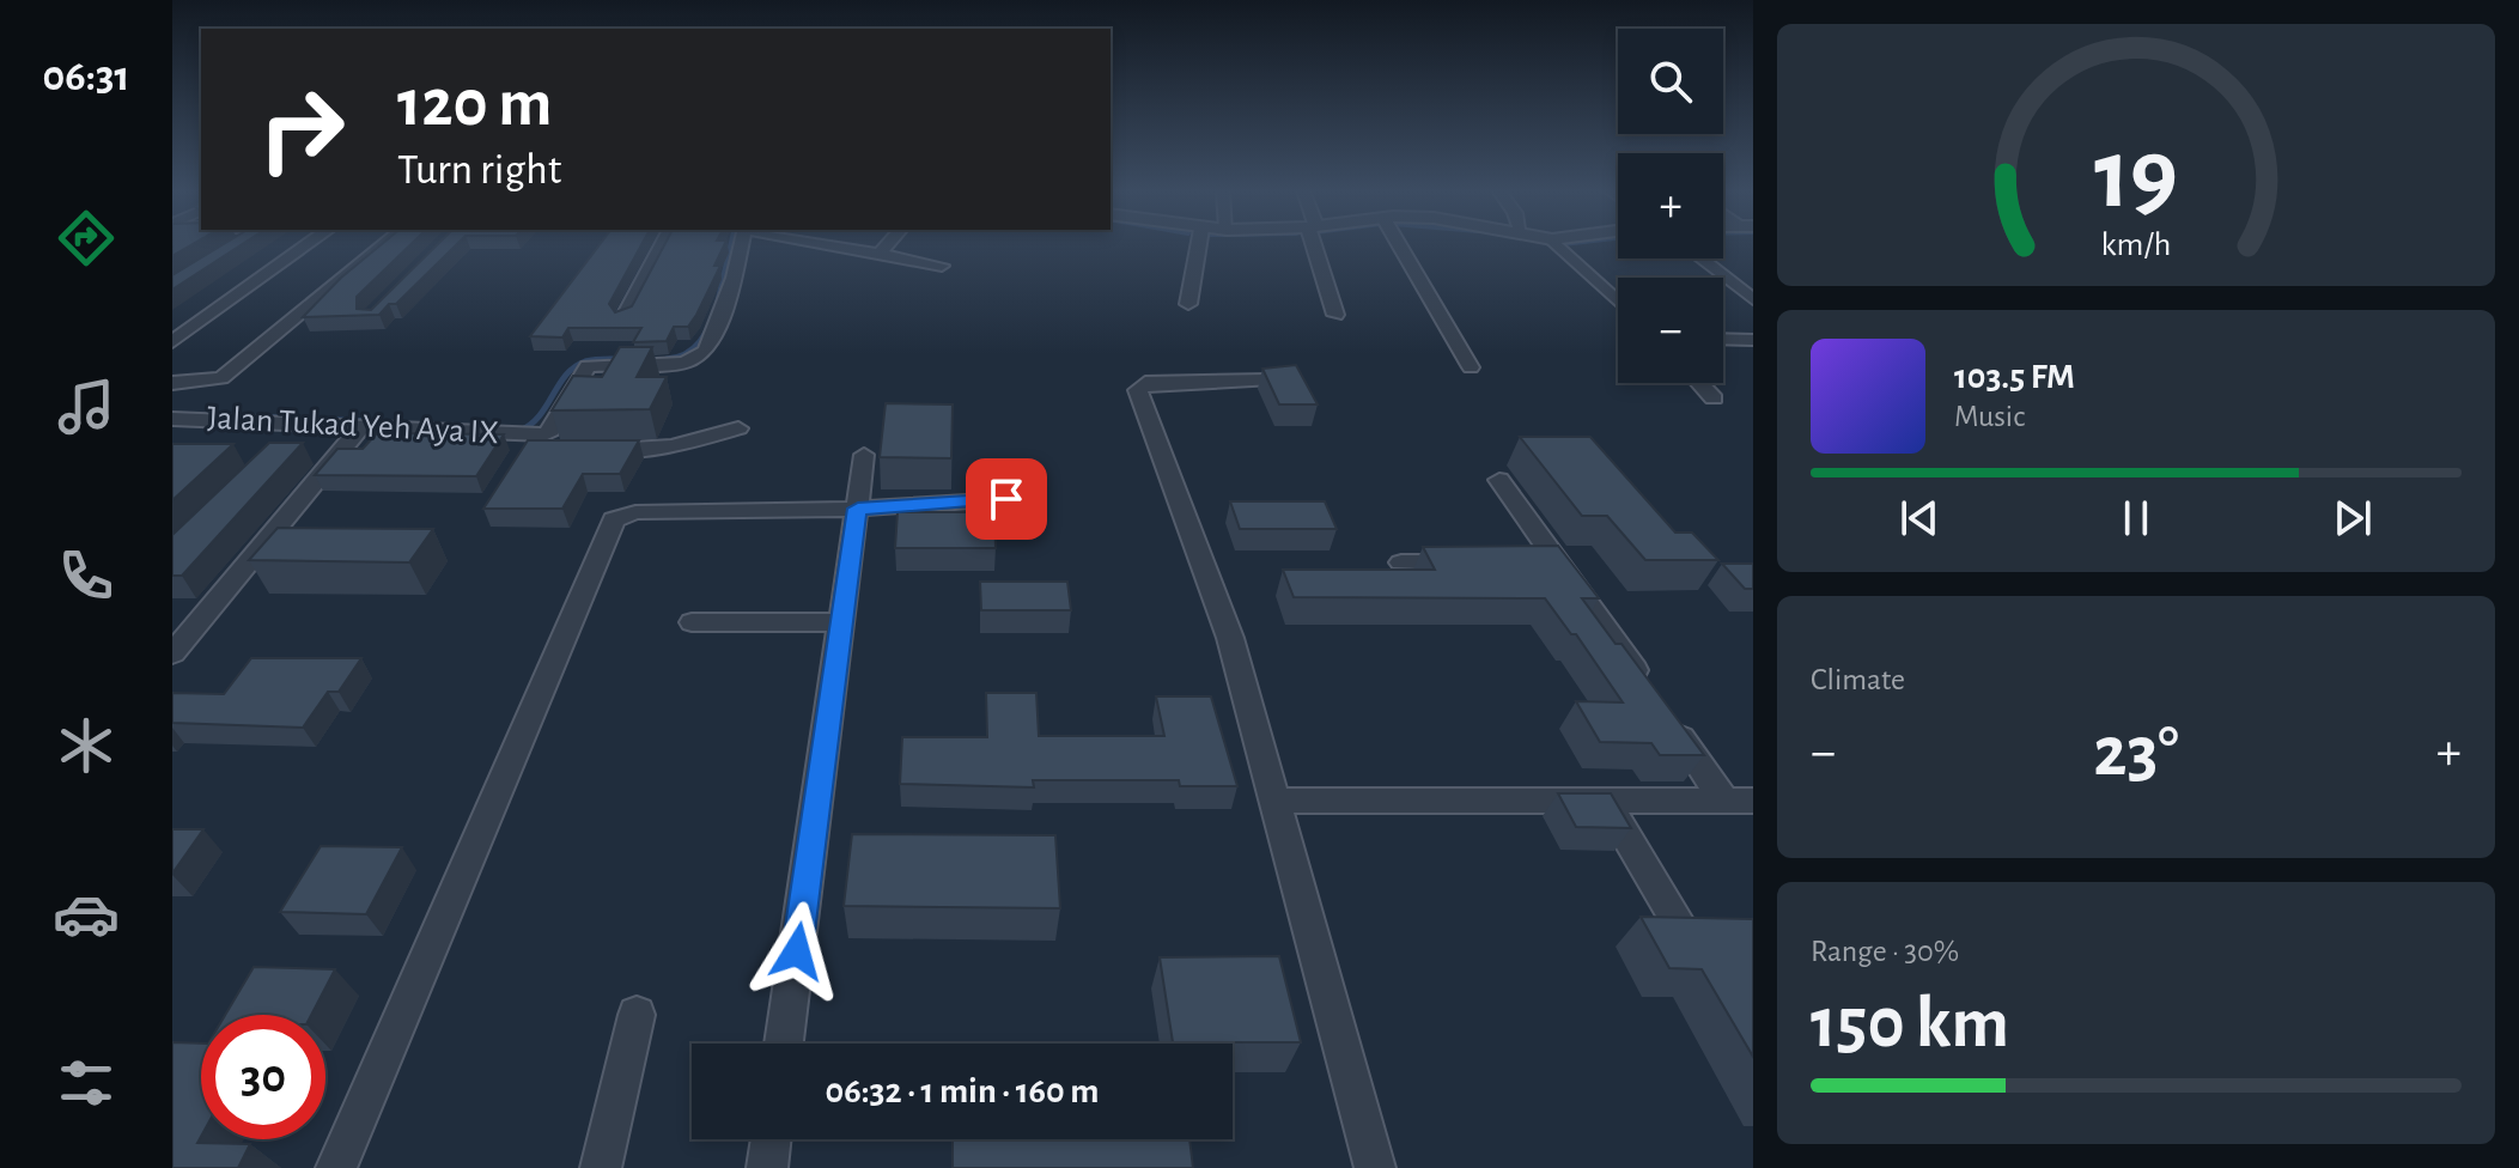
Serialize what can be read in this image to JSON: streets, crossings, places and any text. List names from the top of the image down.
{
  "streets": {
    "street": ["Jalan Tukad Yeh Aya IX"]
  },
  "page": {
    "tabs": "06:31",
    "map_buttons": ["+", "−"],
    "turn": ["120 m", "Turn right"],
    "song": ["103.5 FM", "Music"],
    "tile": [
      "Climate",
      ["Range · 30%", "150 km"]
    ],
    "heat": ["−", "23°", "+"],
    "limit": "30",
    "trip": "06:32 · 1 min · 160 m",
    "gauge": ["19", "km/h"]
  }
}
